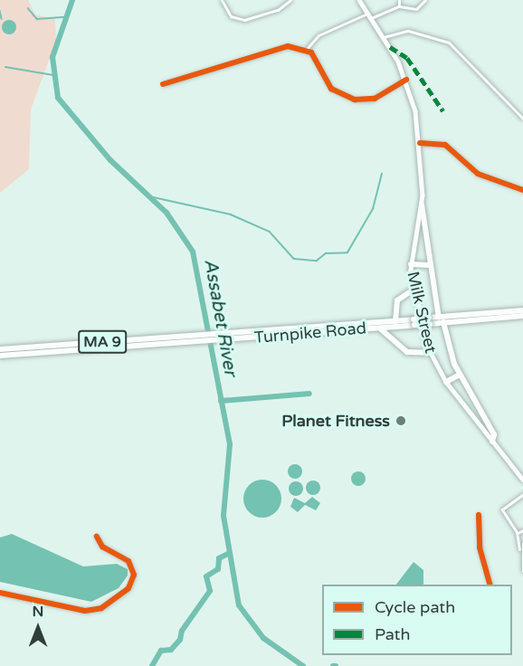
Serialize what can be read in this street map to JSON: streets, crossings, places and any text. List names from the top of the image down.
{
  "streets": {
    "highway": ["Turnpike Road", "MA 9"],
    "main road": ["Milk Street"]
  },
  "water": ["Assabet River"],
  "places": ["Planet Fitness"],
  "legend": ["Cycle path", "Path"],
  "north": "top"
}
